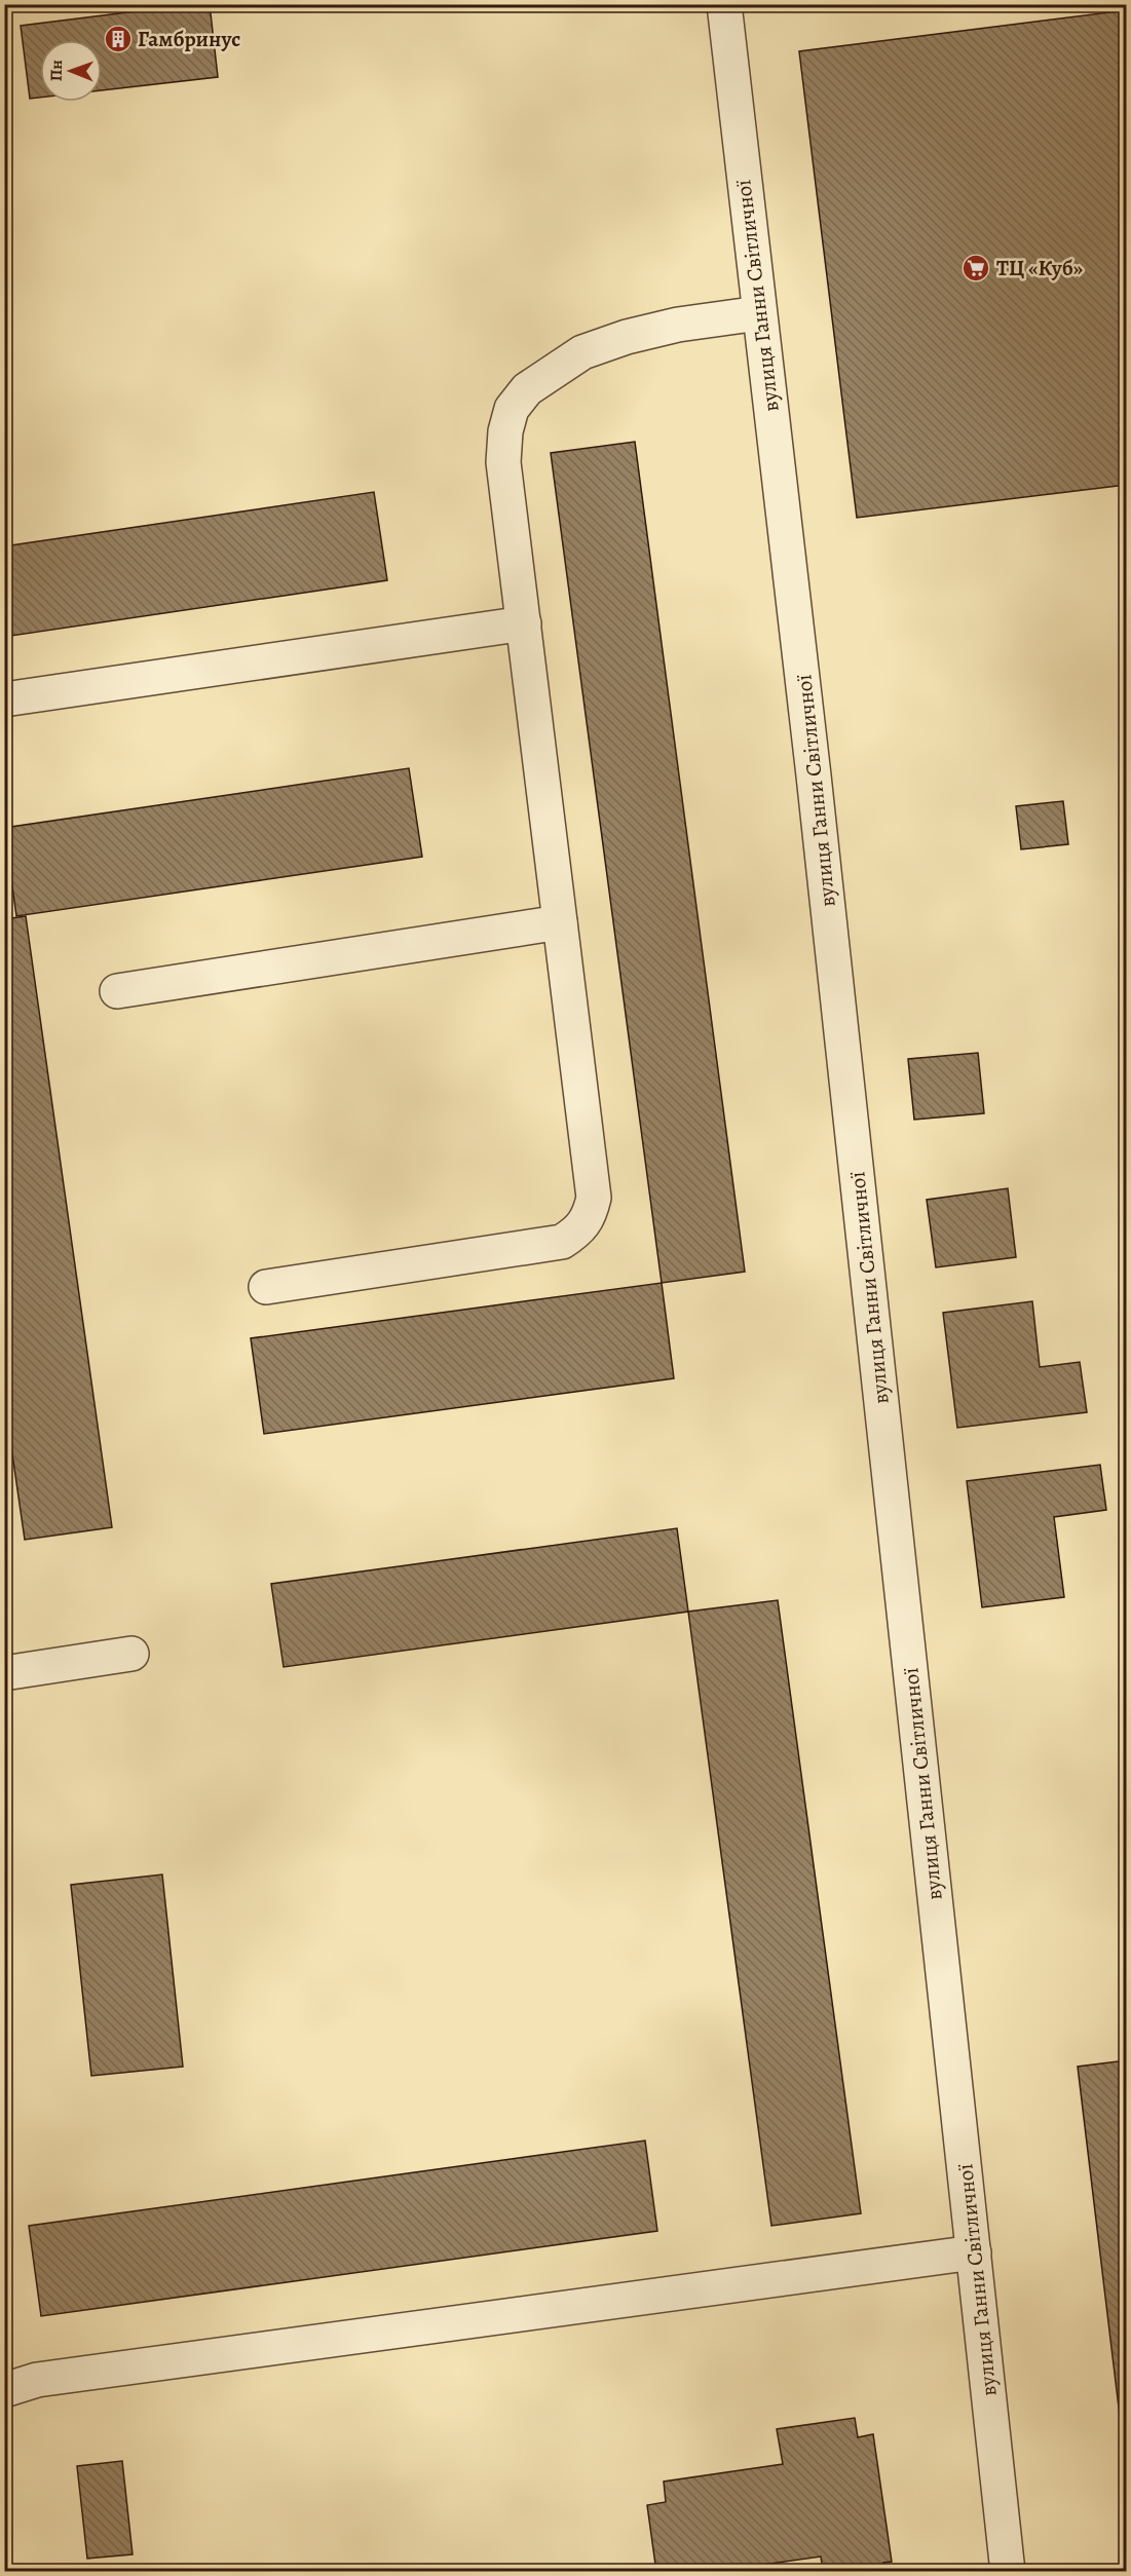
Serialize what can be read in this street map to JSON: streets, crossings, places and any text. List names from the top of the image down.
{
  "streets": {
    "street": ["вулиця Ганни Світличної"]
  },
  "places": {
    "building": ["Гамбринус"],
    "supermarket": ["ТЦ «Куб»"]
  },
  "north": "left"
}
